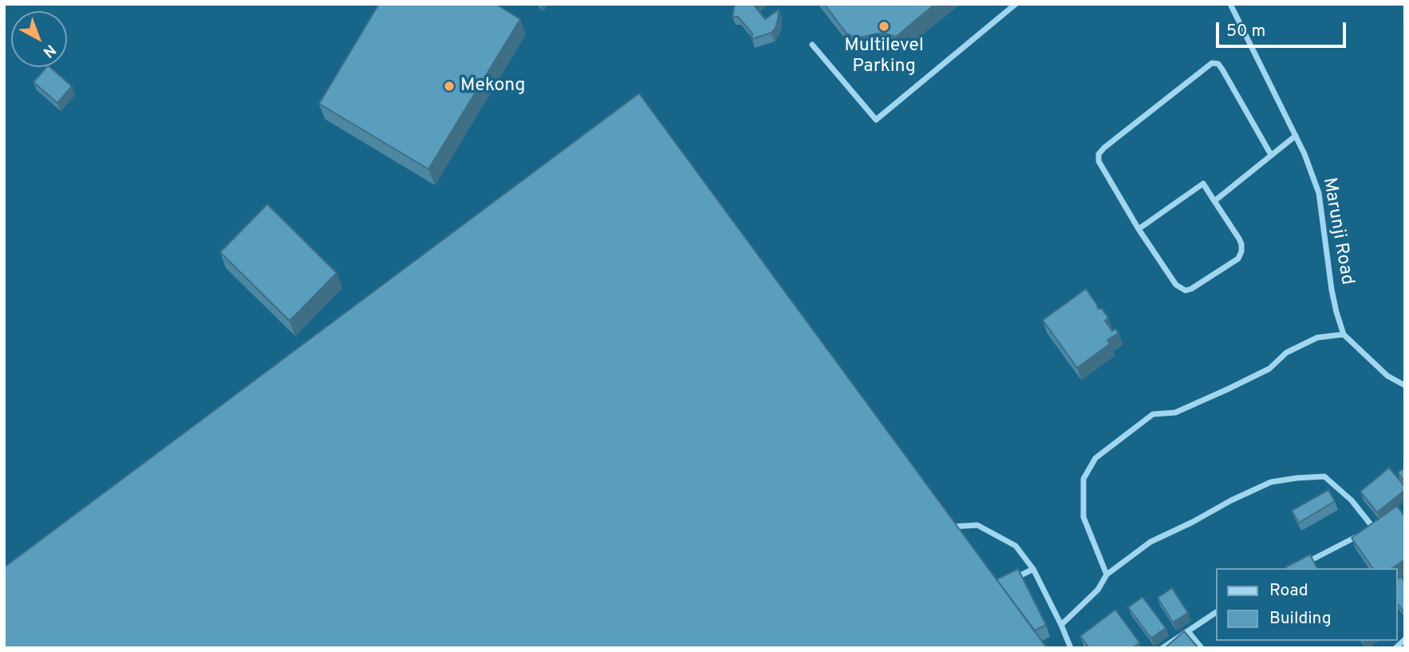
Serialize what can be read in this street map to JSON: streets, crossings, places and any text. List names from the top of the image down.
{
  "streets": {
    "street": ["Marunji Road"]
  },
  "places": ["Multilevel Parking", "Mekong"],
  "legend": ["Road", "Building"],
  "scale_bar": "50 m",
  "north": "bottom right"
}
